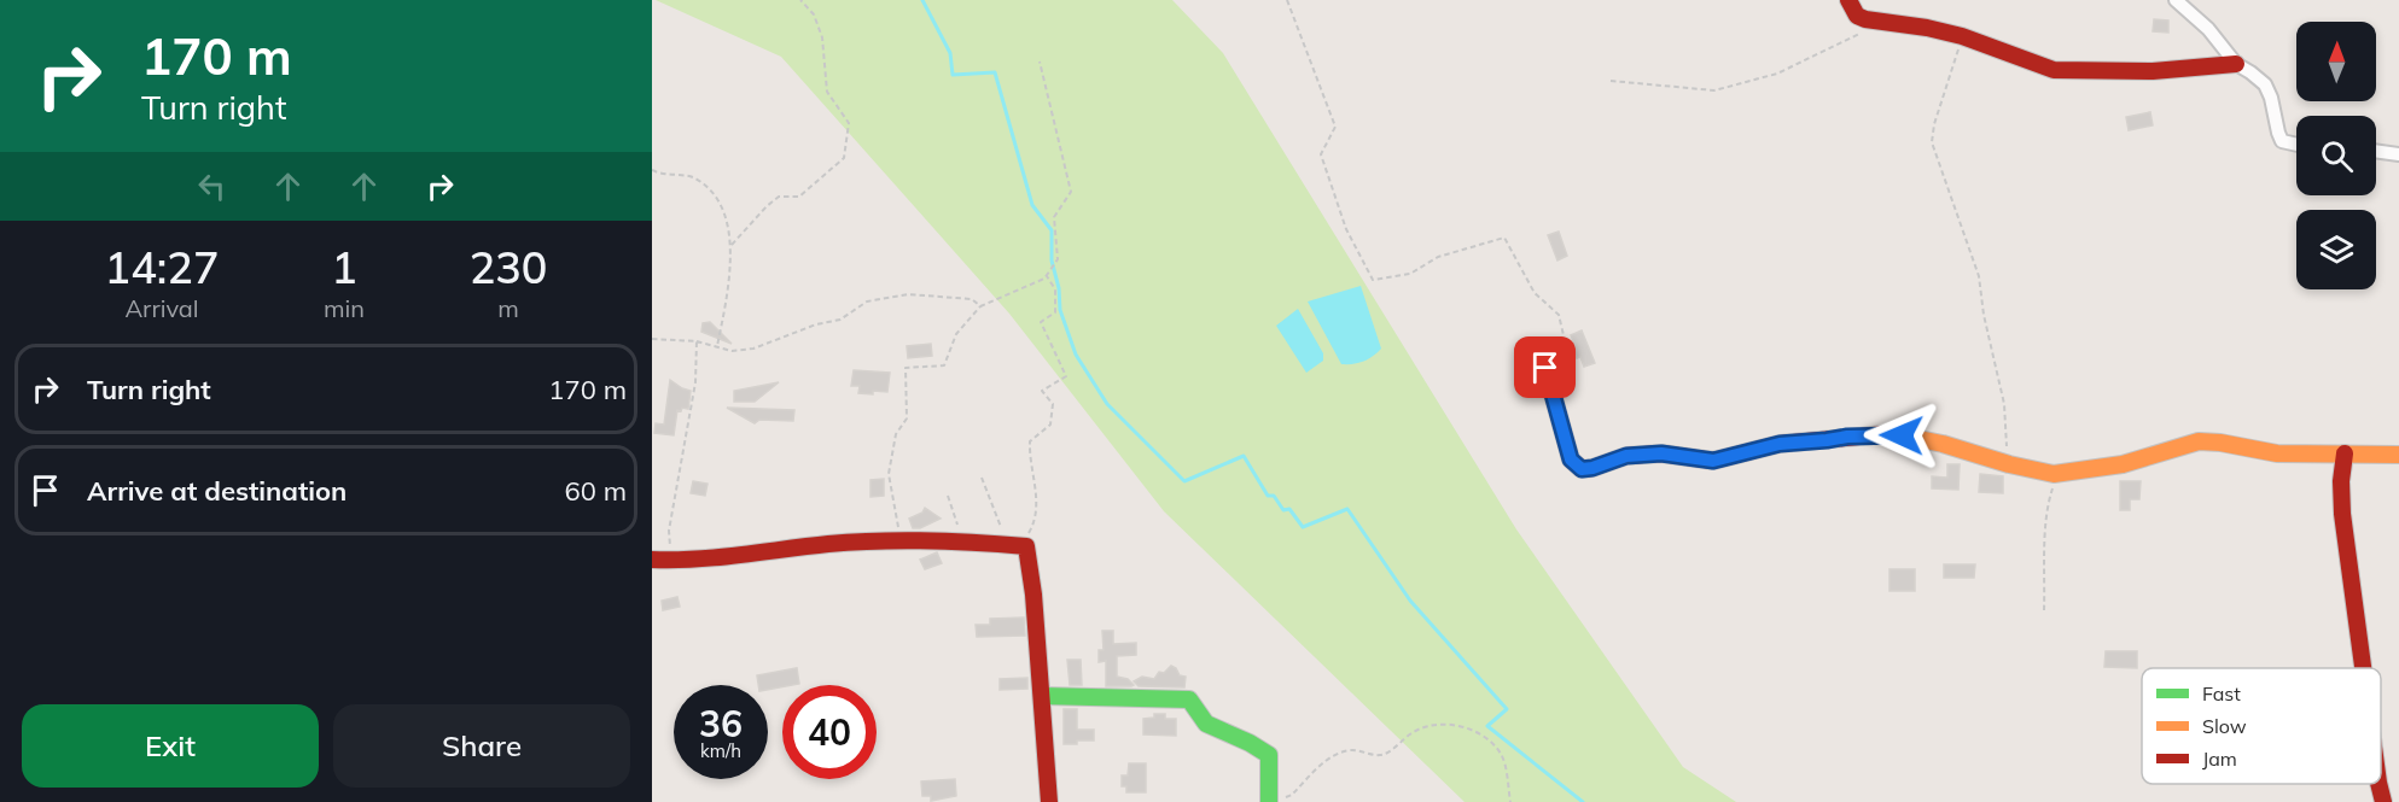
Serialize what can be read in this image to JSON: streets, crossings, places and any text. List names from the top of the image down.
{
  "legend": ["Fast", "Slow", "Jam"],
  "north": "top",
  "page": {
    "turn": ["170 m", "Turn right"],
    "eta": [
      "14:27",
      "Arrival",
      "1",
      "min",
      "230",
      "m"
    ],
    "list": [
      {
        "name": "Turn right",
        "value": "170 m"
      },
      {
        "name": "Arrive at destination",
        "value": "60 m"
      }
    ],
    "speed": "36 km/h",
    "limit": "40",
    "buttons": ["Exit", "Share"]
  }
}
